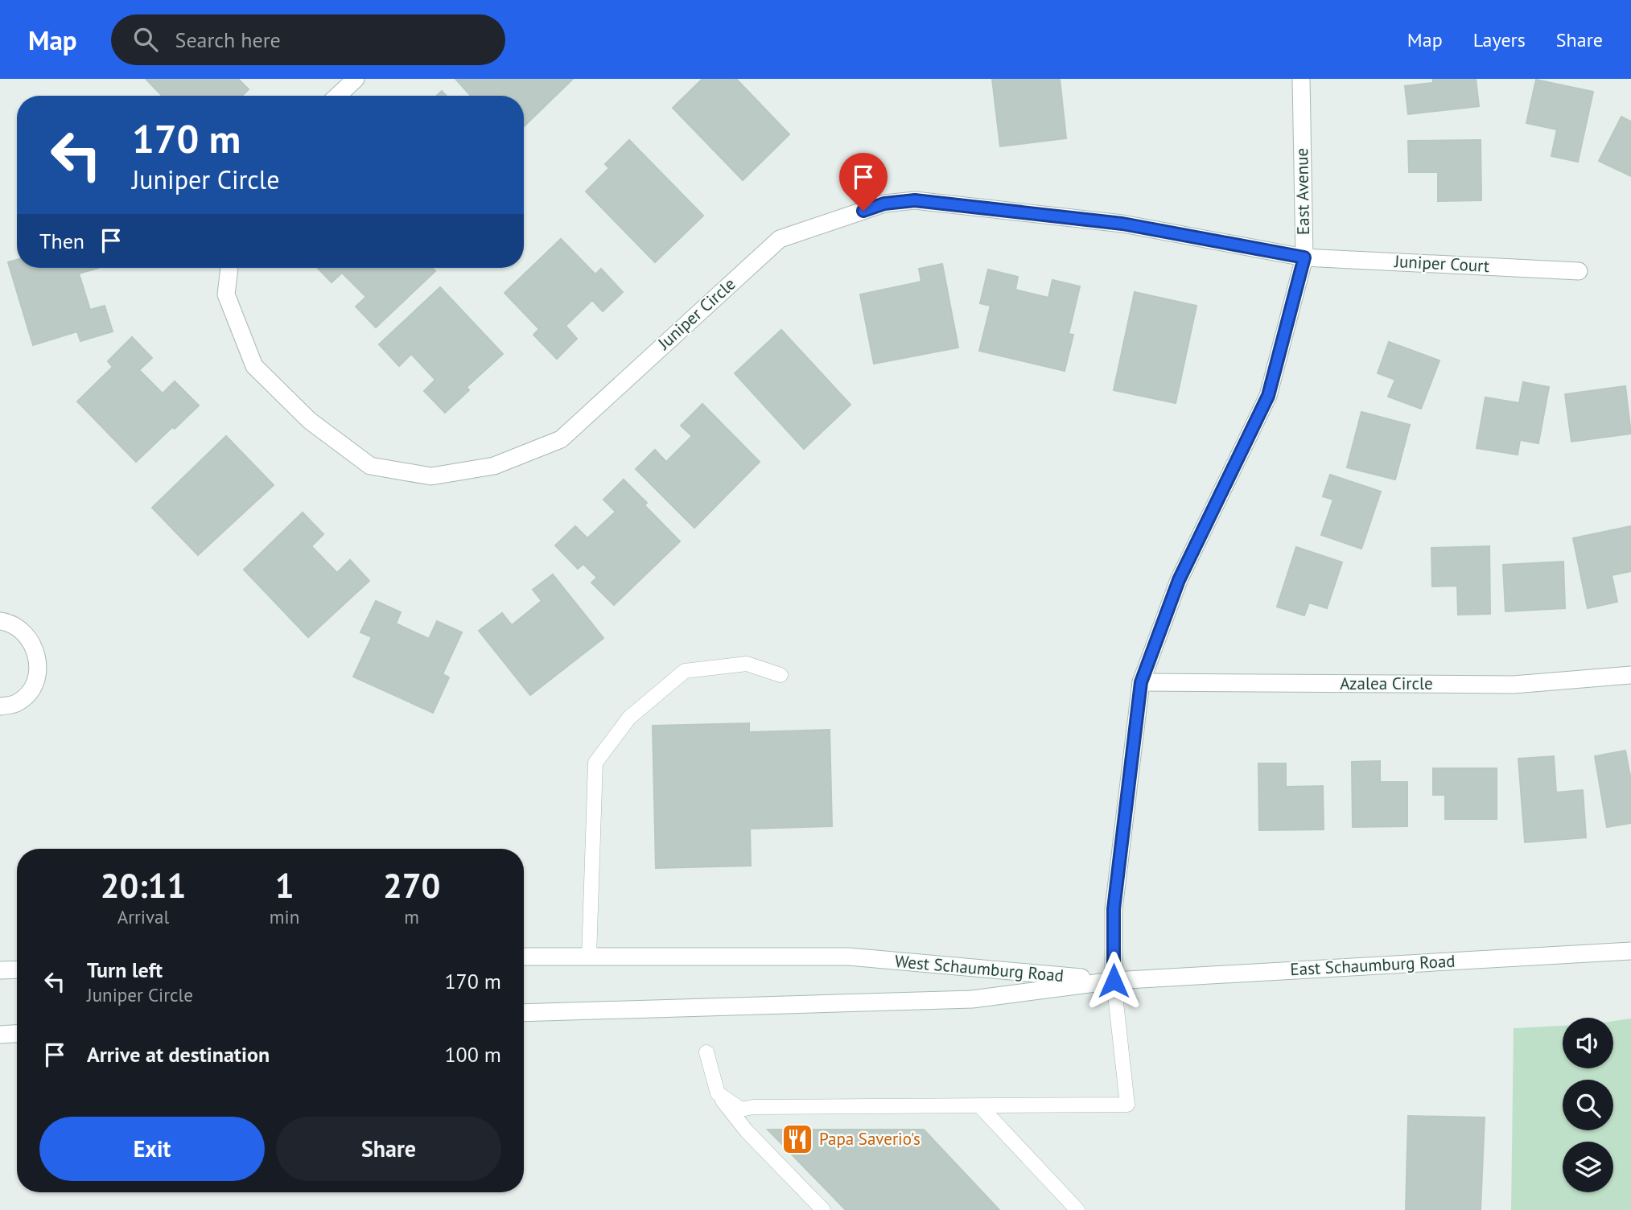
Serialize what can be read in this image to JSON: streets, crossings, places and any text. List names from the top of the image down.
{
  "streets": {
    "street": [
      "East Avenue",
      "Juniper Court",
      "Juniper Circle",
      "Azalea Circle",
      "East Schaumburg Road",
      "West Schaumburg Road"
    ]
  },
  "crossings": [
    ["East Avenue", "Juniper Court"],
    ["East Avenue", "Juniper Circle"],
    ["East Avenue", "Azalea Circle"],
    ["East Avenue", "East Schaumburg Road"],
    ["East Avenue", "West Schaumburg Road"],
    ["Juniper Court", "Juniper Circle"],
    ["East Schaumburg Road", "West Schaumburg Road"]
  ],
  "places": {
    "restaurant": ["Papa Saverio's"]
  },
  "page": {
    "header": "Map",
    "search": "Search here",
    "nav": ["Map", "Layers", "Share"],
    "turn": ["170 m", "Juniper Circle"],
    "then": "Then",
    "eta": [
      "20:11",
      "Arrival",
      "1",
      "min",
      "270",
      "m"
    ],
    "list": [
      {
        "name": "Turn left",
        "note": "Juniper Circle",
        "value": "170 m"
      },
      {
        "name": "Arrive at destination",
        "value": "100 m"
      }
    ],
    "buttons": ["Exit", "Share"]
  }
}
